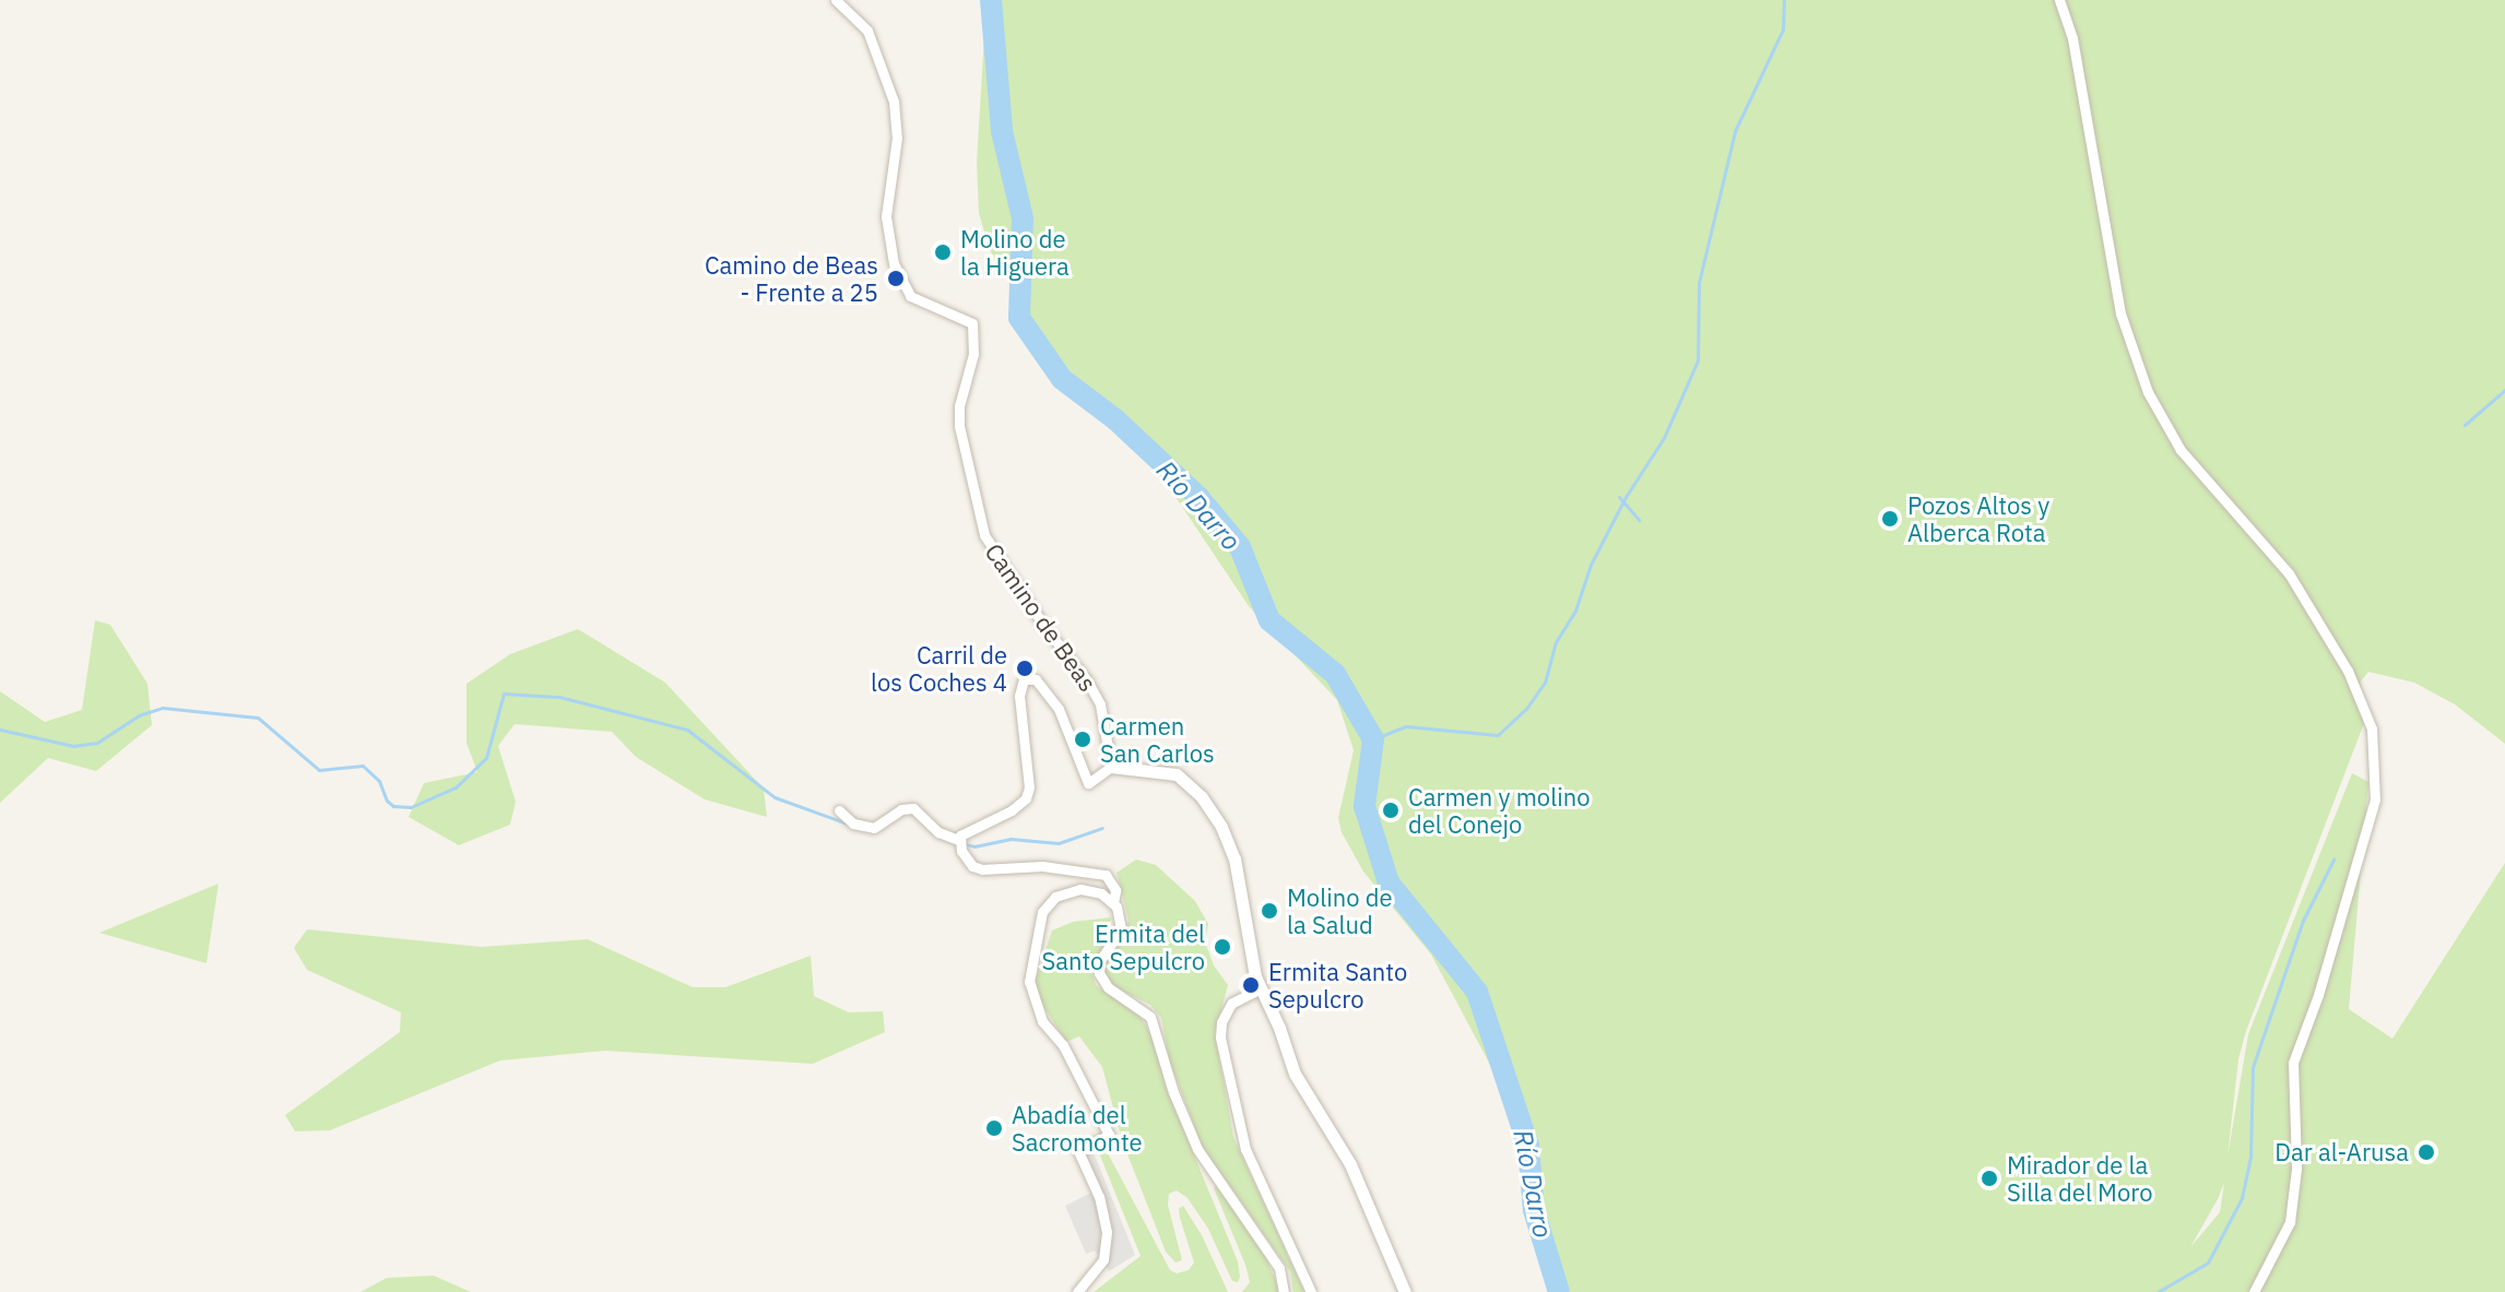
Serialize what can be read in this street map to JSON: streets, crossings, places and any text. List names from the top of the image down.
{
  "streets": {
    "street": ["Camino de Beas"]
  },
  "water": ["Río Darro"],
  "places": [
    "Molino de la Higuera",
    "Camino de Beas - Frente a 25",
    "Pozos Altos y Alberca Rota",
    "Carril de los Coches 4",
    "Carmen San Carlos",
    "Carmen y molino del Conejo",
    "Molino de la Salud",
    "Ermita del Santo Sepulcro",
    "Ermita Santo Sepulcro",
    "Abadía del Sacromonte",
    "Dar al-Arusa",
    "Mirador de la Silla del Moro"
  ]
}
